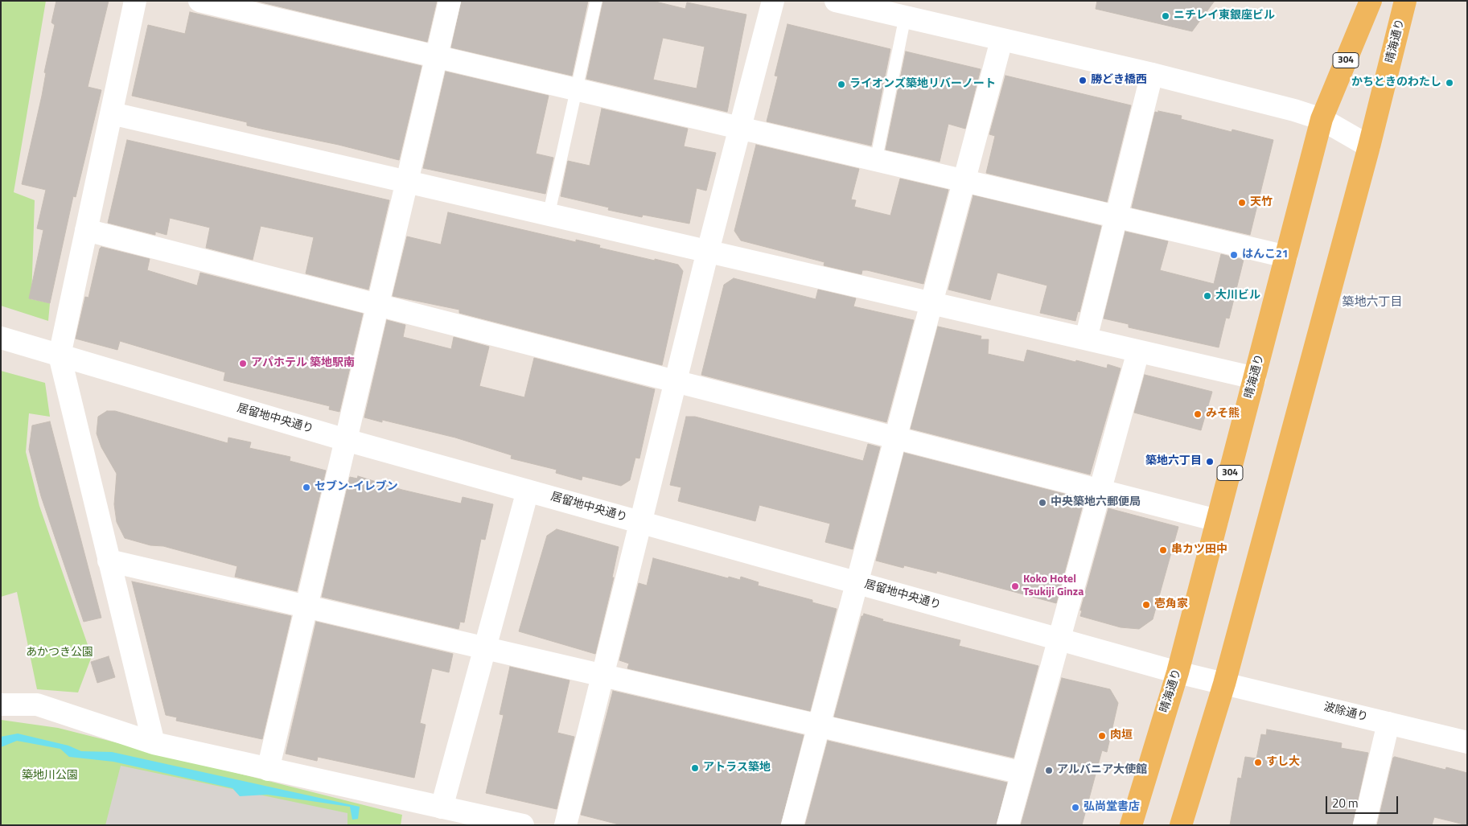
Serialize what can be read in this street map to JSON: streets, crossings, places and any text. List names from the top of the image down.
{
  "streets": {
    "main road": ["晴海通り", "304"],
    "street": ["居留地中央通り", "波除通り"]
  },
  "crossings": [
    ["晴海通り", "居留地中央通り"],
    ["晴海通り", "波除通り"],
    ["居留地中央通り", "波除通り"]
  ],
  "districts": ["築地六丁目"],
  "parks": ["あかつき公園", "築地川公園"],
  "places": [
    "ニチレイ東銀座ビル",
    "勝どき橋西",
    "かちときのわたし",
    "ライオンズ築地リバーノート",
    "天竹",
    "はんこ21",
    "大川ビル",
    "アパホテル 築地駅南",
    "みそ熊",
    "築地六丁目",
    "セブン-イレブン",
    "中央築地六郵便局",
    "串カツ田中",
    "Koko Hotel Tsukiji Ginza",
    "壱角家",
    "肉垣",
    "すし大",
    "アトラス築地",
    "アルバニア大使館",
    "弘尚堂書店"
  ],
  "scale_bar": "20 m"
}
